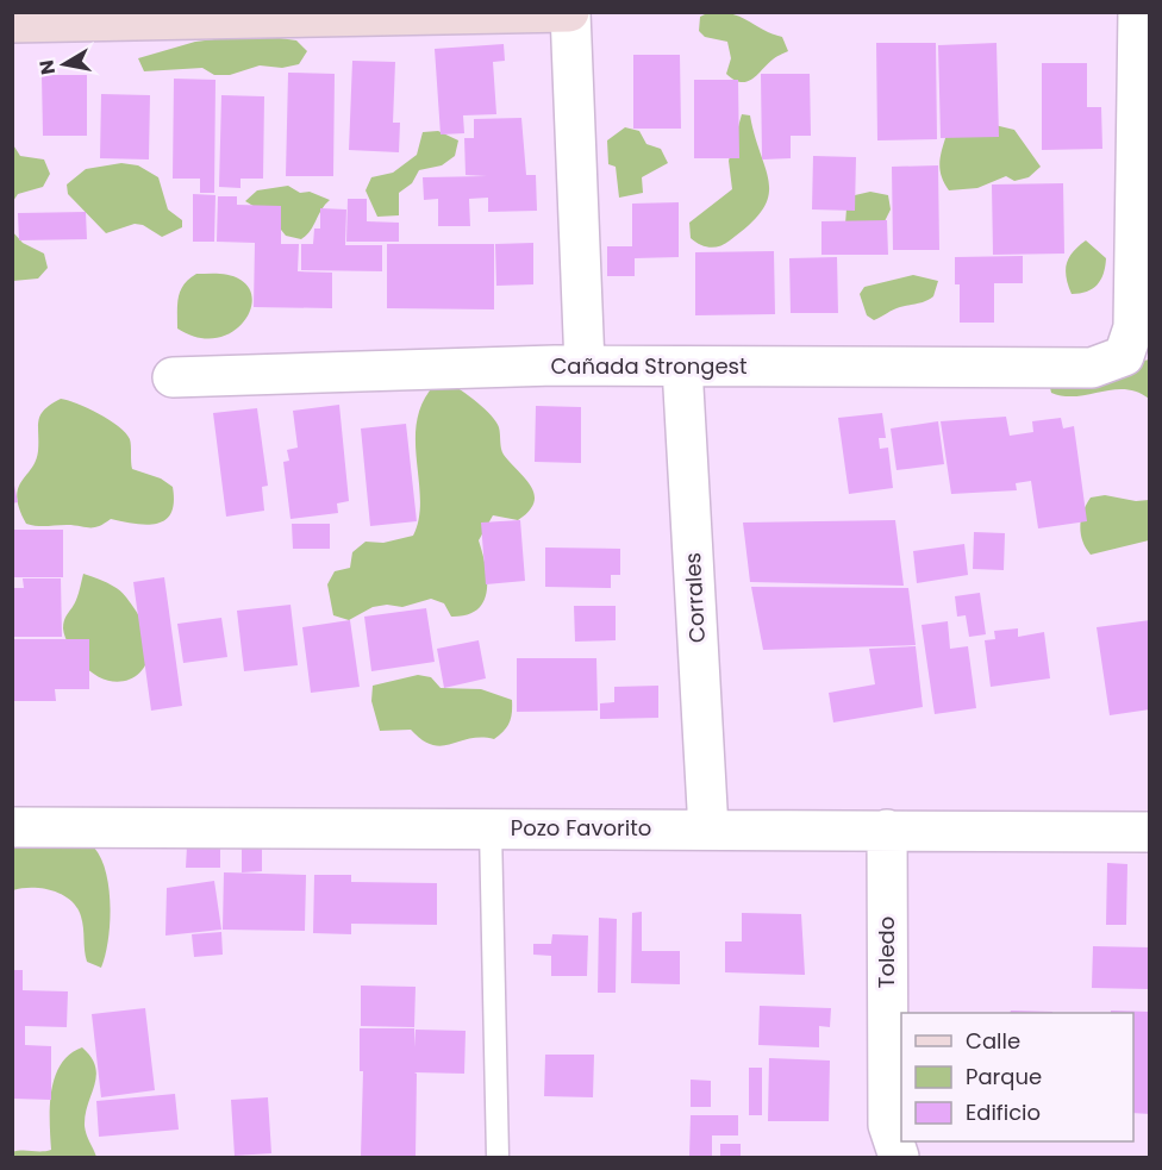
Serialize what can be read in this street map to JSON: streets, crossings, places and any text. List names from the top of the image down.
{
  "streets": {
    "street": [
      "Cañada Strongest",
      "Corrales",
      "Pozo Favorito",
      "Toledo"
    ]
  },
  "crossings": [
    ["Cañada Strongest", "Corrales"],
    ["Corrales", "Pozo Favorito"],
    ["Pozo Favorito", "Toledo"]
  ],
  "legend": ["Calle", "Parque", "Edificio"],
  "north": "left"
}
